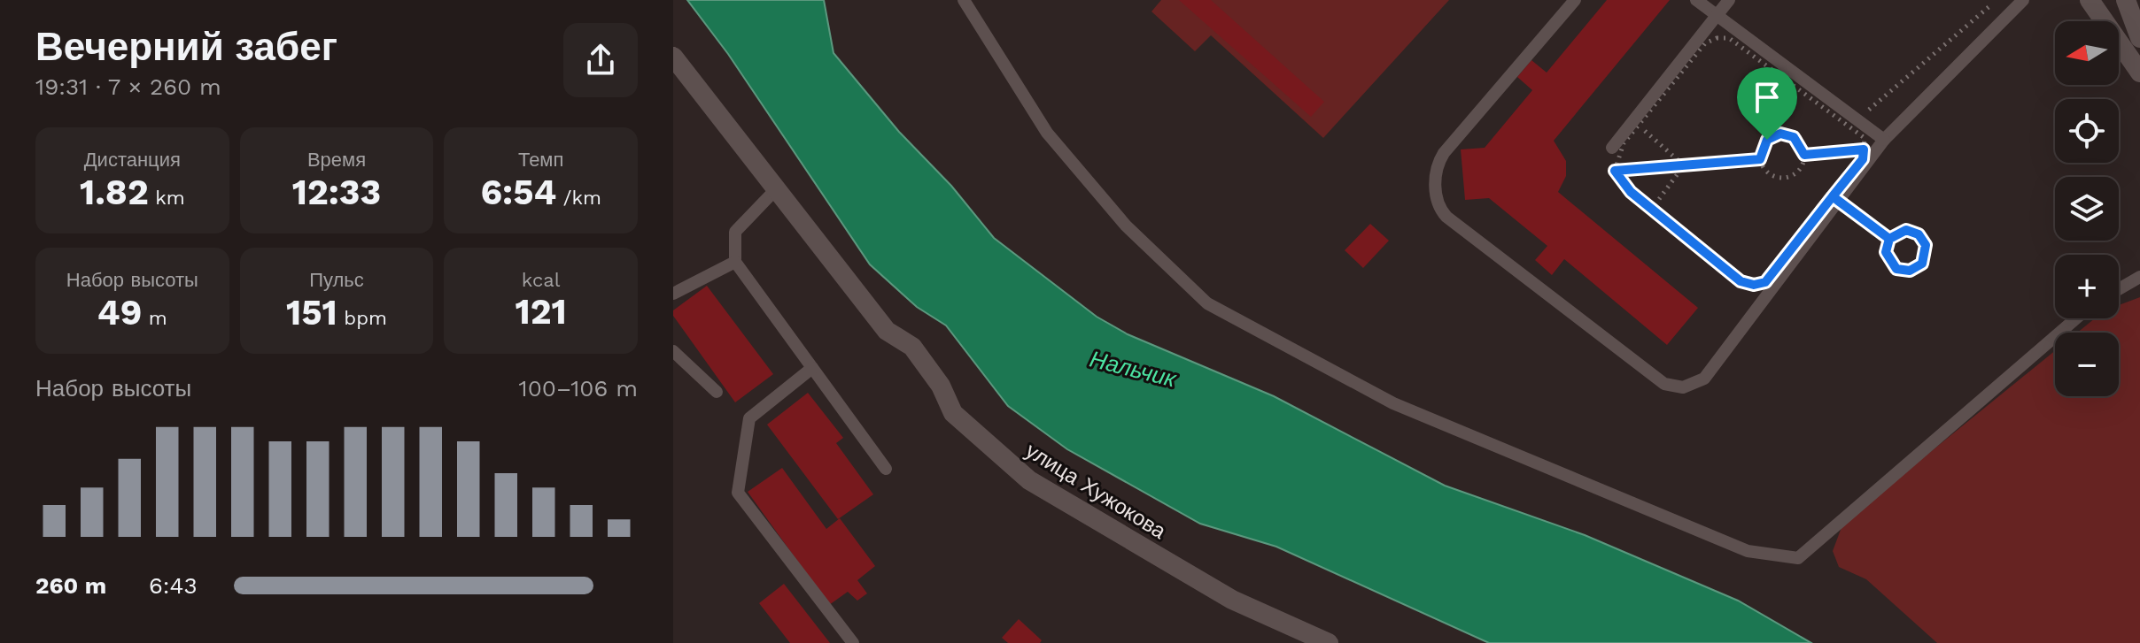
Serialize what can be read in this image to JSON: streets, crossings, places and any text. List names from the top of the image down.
{
  "streets": {
    "street": ["улица Хужокова"]
  },
  "water": ["Нальчик"],
  "north": "left",
  "page": {
    "heading": ["Вечерний забег", "19:31 · 7 × 260 m"],
    "map_buttons": ["+", "−"],
    "stats": [
      ["Дистанция", "1.82 km"],
      ["Время", "12:33"],
      ["Темп", "6:54 /km"],
      ["Набор высоты", "49 m"],
      ["Пульс", "151 bpm"],
      ["kcal", "121"]
    ],
    "chart": ["Набор высоты", "100–106 m"],
    "list": [
      {
        "name": "260 m",
        "note": "6:43"
      }
    ]
  }
}
